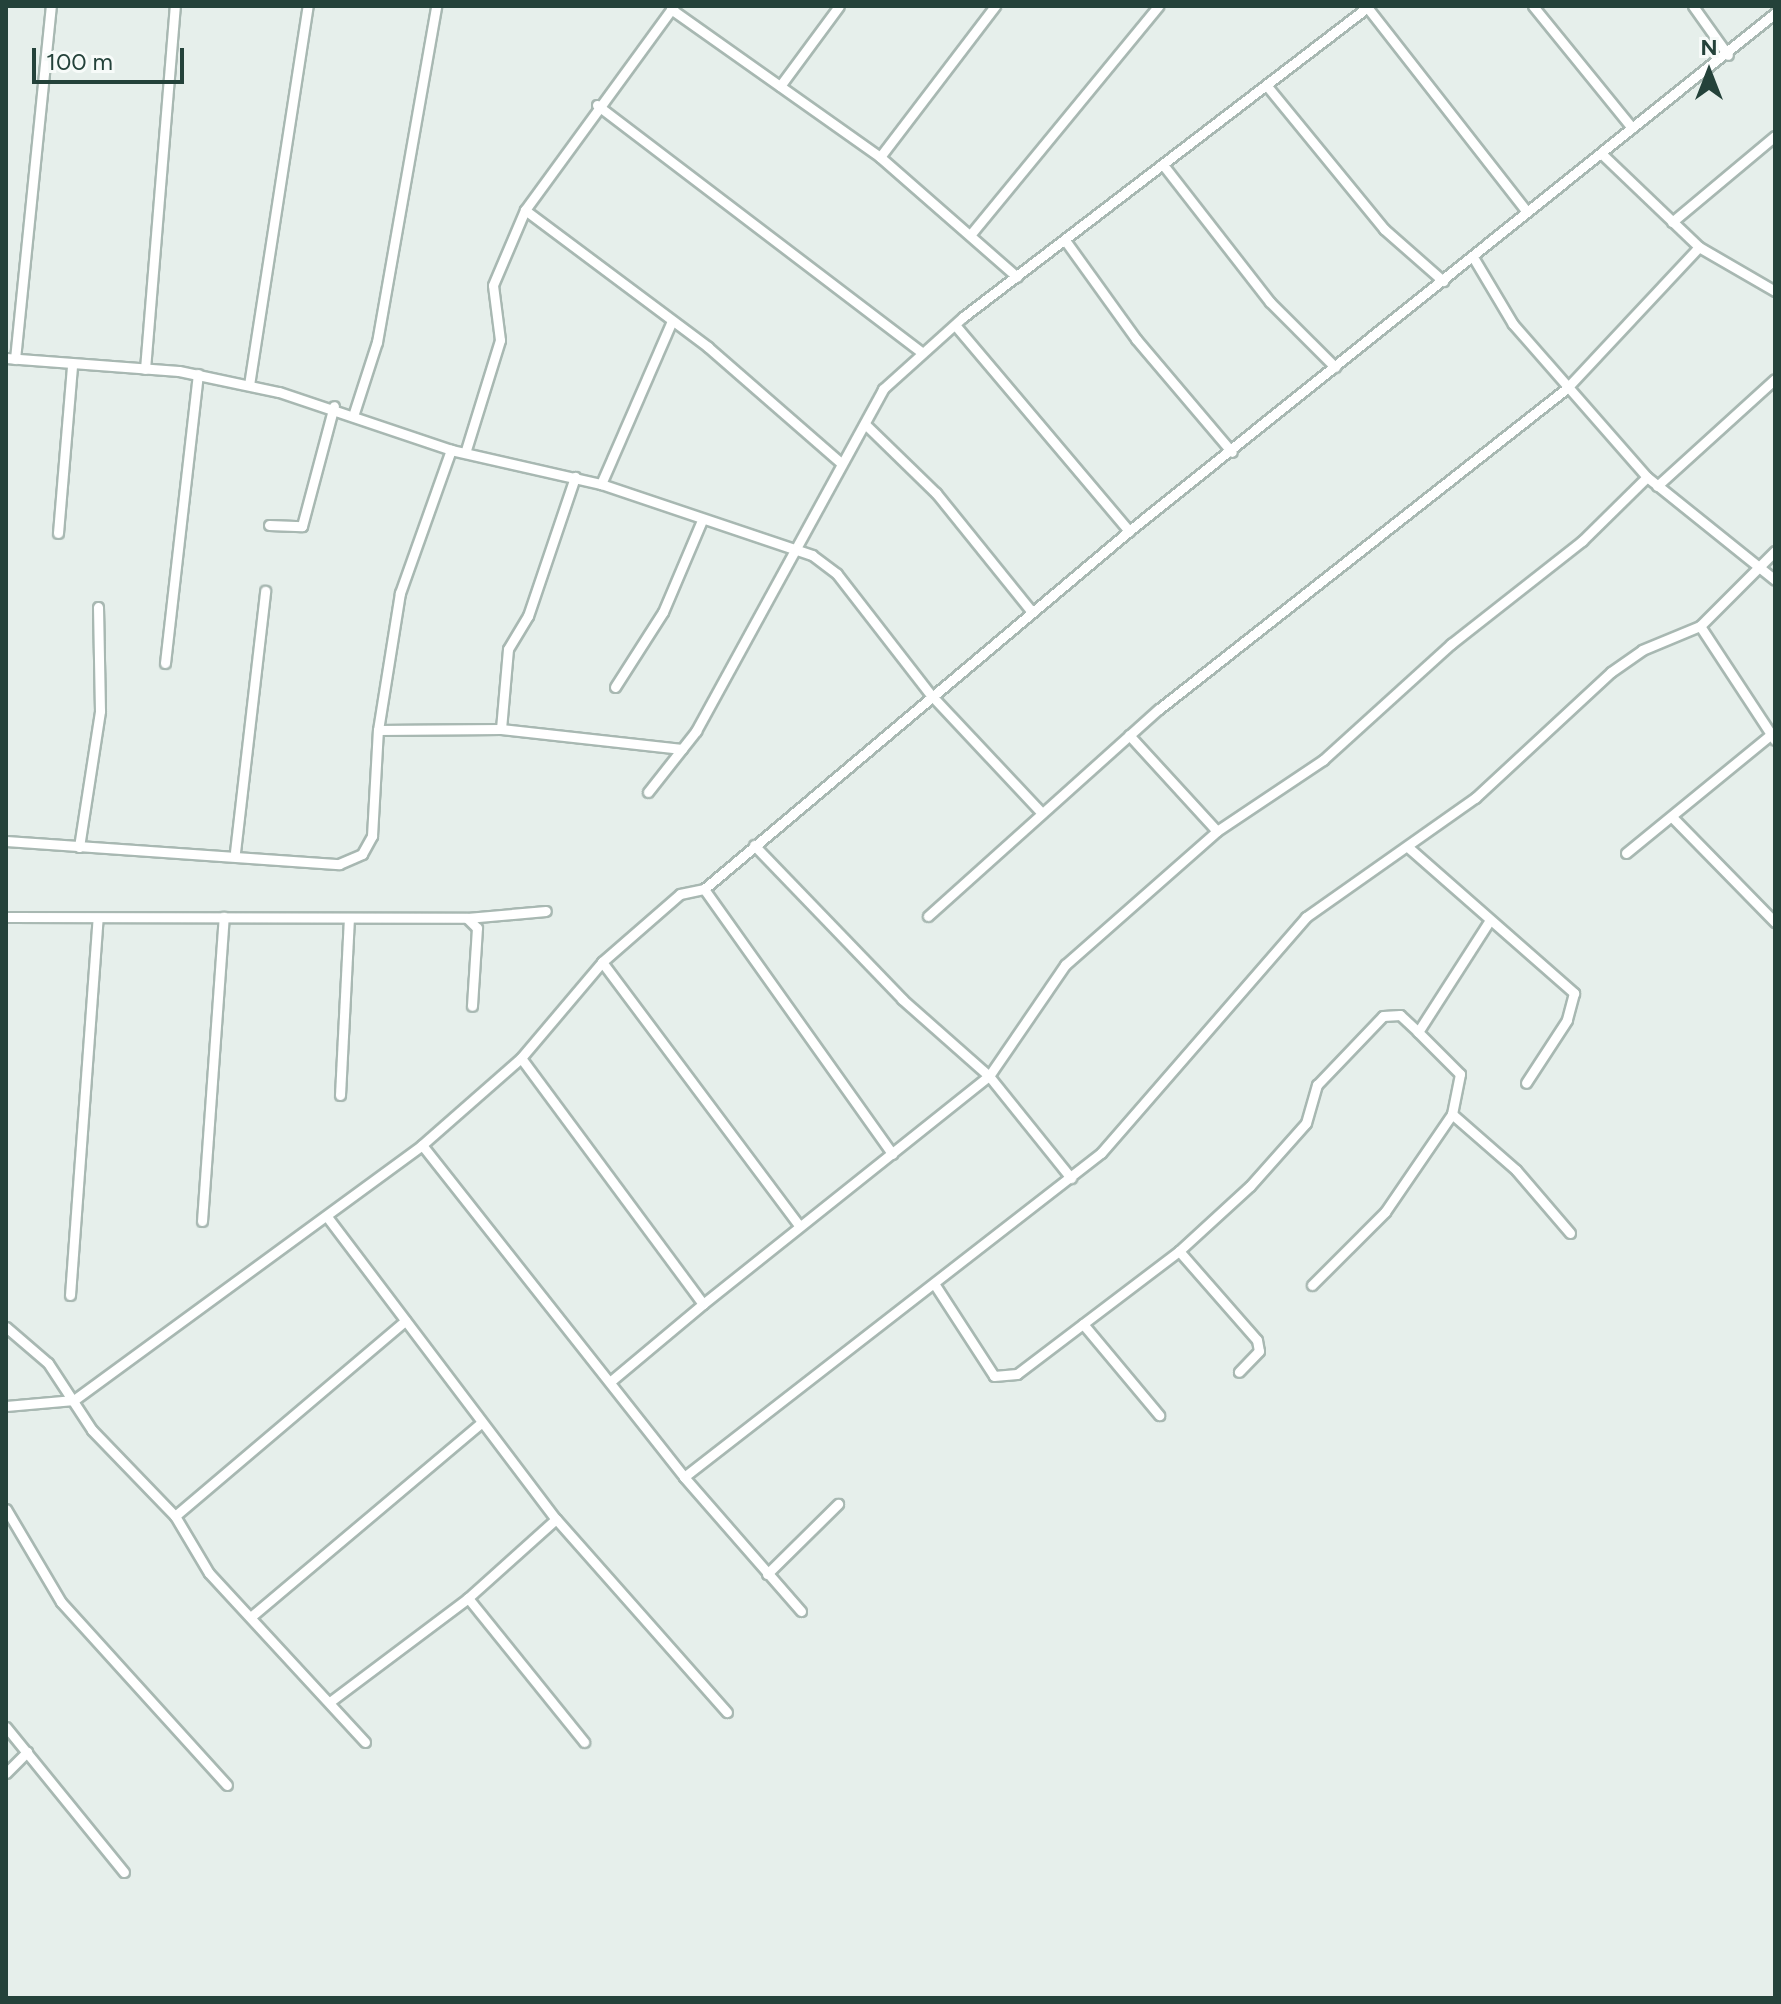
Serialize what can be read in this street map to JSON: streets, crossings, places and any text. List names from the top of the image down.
{
  "scale_bar": "100 m",
  "north": "top"
}
